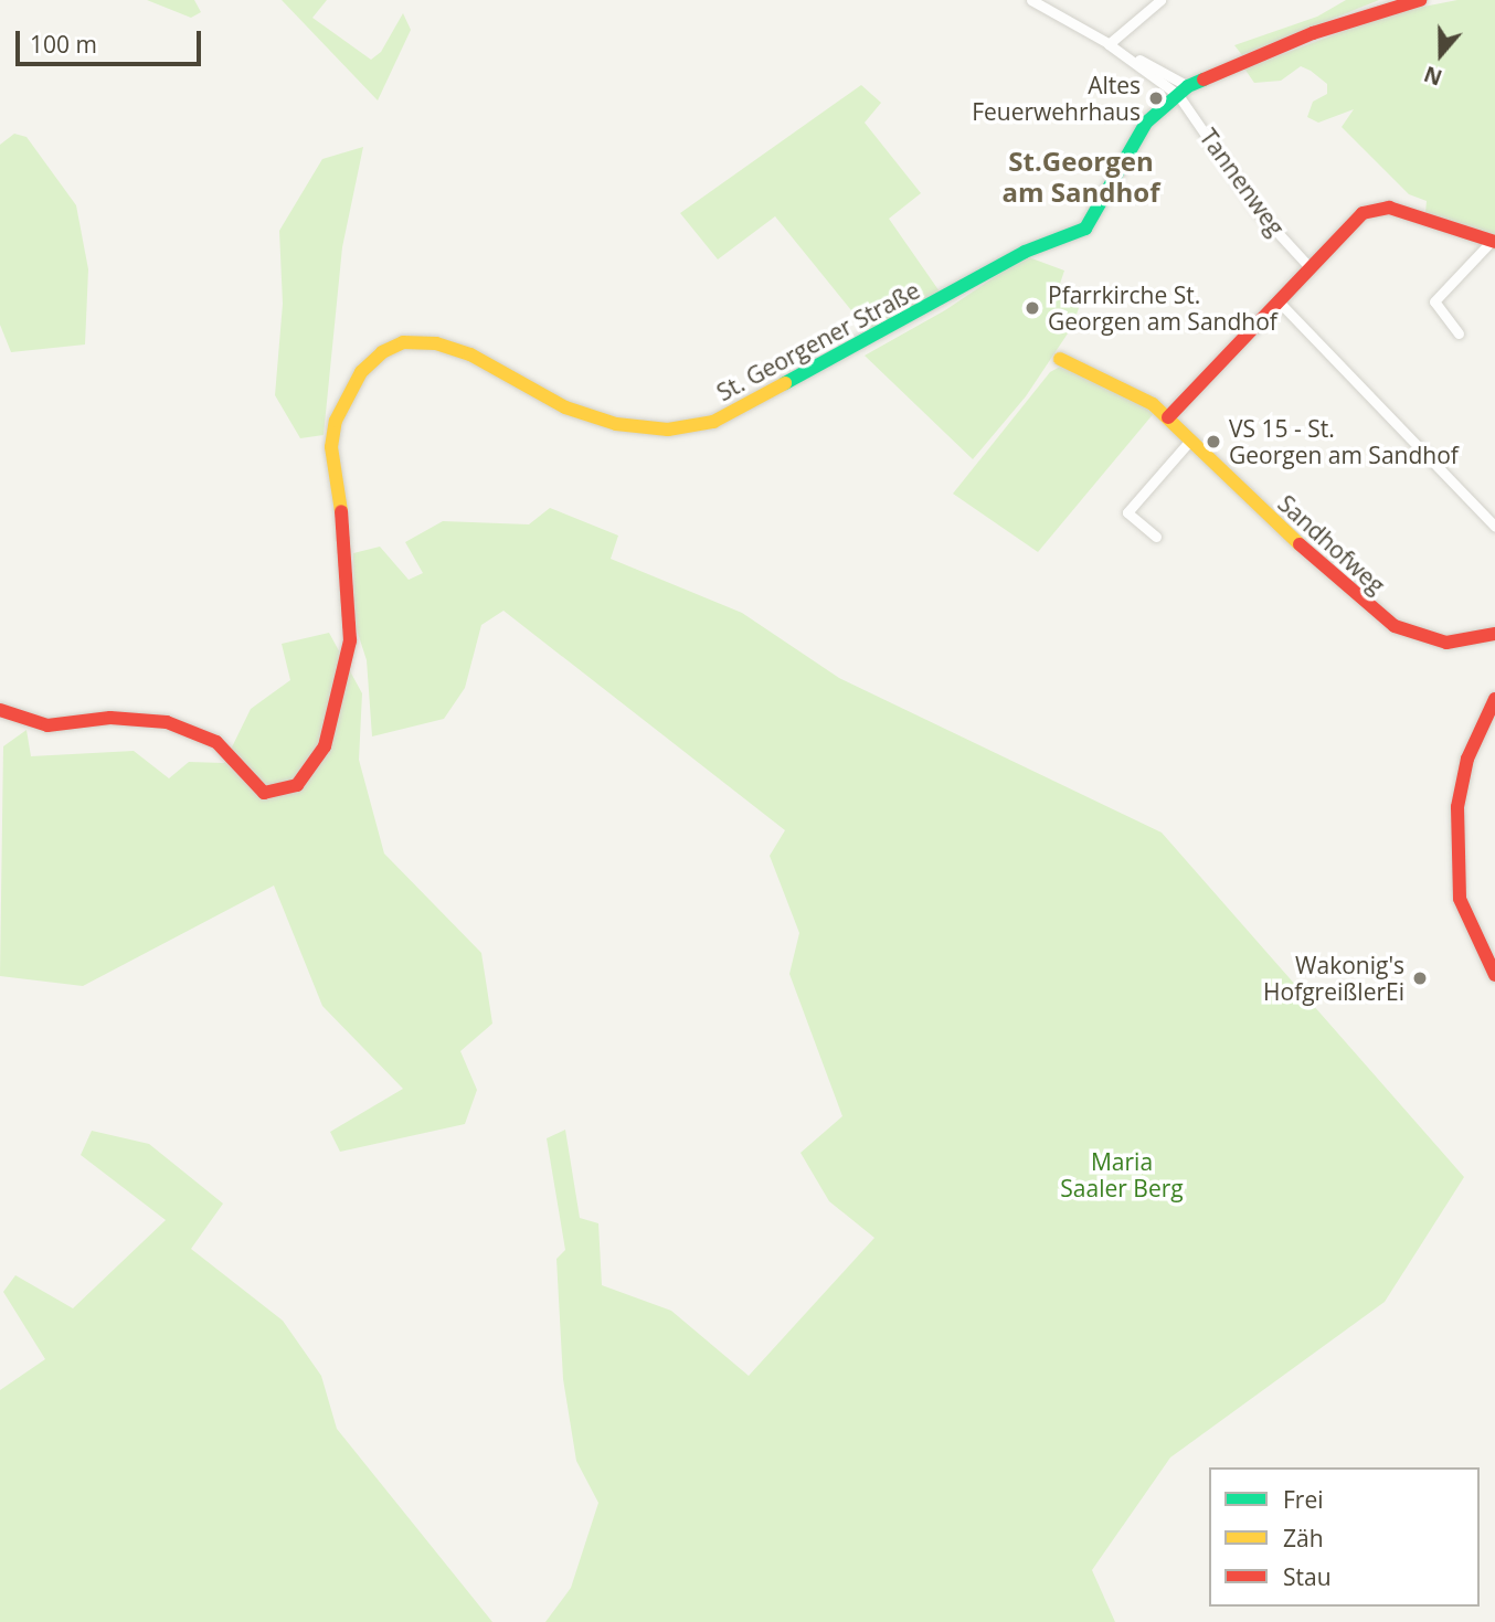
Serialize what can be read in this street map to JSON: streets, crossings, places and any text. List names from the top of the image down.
{
  "streets": {
    "street": ["Tannenweg", "St. Georgener Straße", "Sandhofweg"]
  },
  "crossings": [
    ["Tannenweg", "St. Georgener Straße"]
  ],
  "districts": ["St.Georgen am Sandhof"],
  "parks": ["Maria Saaler Berg"],
  "places": [
    "Altes Feuerwehrhaus",
    "Pfarrkirche St. Georgen am Sandhof",
    "VS 15 - St. Georgen am Sandhof",
    "Wakonig's HofgreißlerEi"
  ],
  "legend": ["Frei", "Zäh", "Stau"],
  "scale_bar": "100 m",
  "north": "bottom"
}
